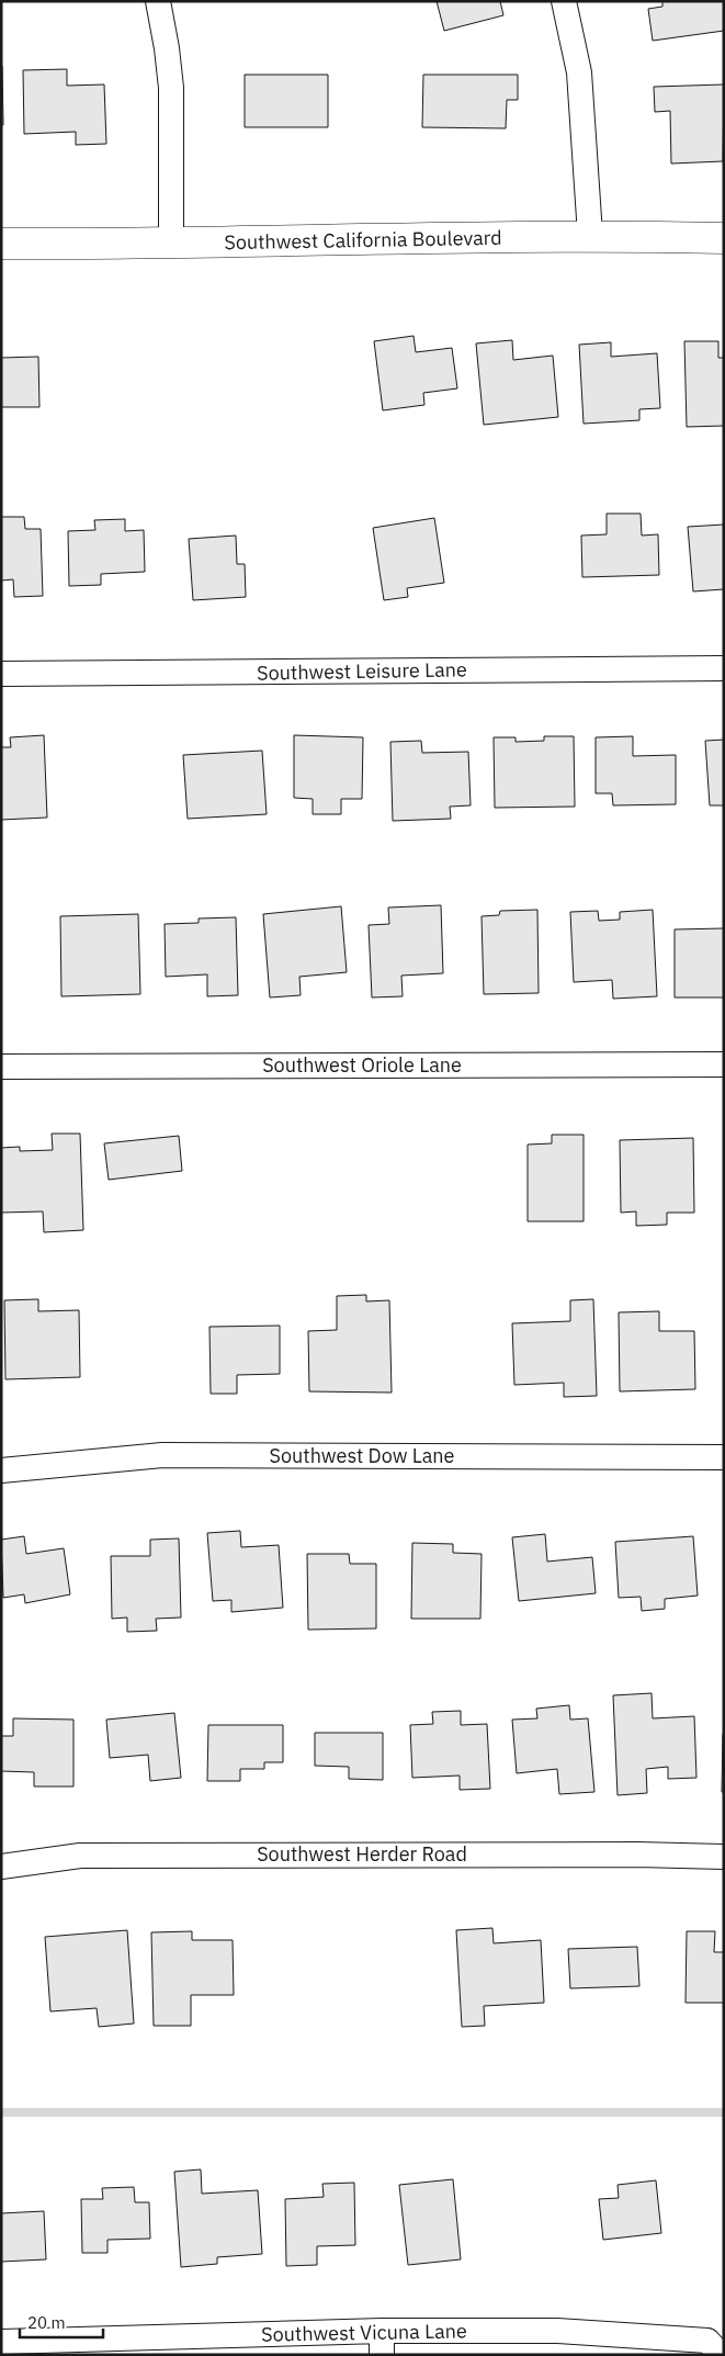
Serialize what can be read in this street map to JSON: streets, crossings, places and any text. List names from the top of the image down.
{
  "streets": {
    "street": [
      "Southwest California Boulevard",
      "Southwest Leisure Lane",
      "Southwest Oriole Lane",
      "Southwest Dow Lane",
      "Southwest Herder Road",
      "Southwest Vicuna Lane"
    ]
  },
  "scale_bar": "20 m"
}
